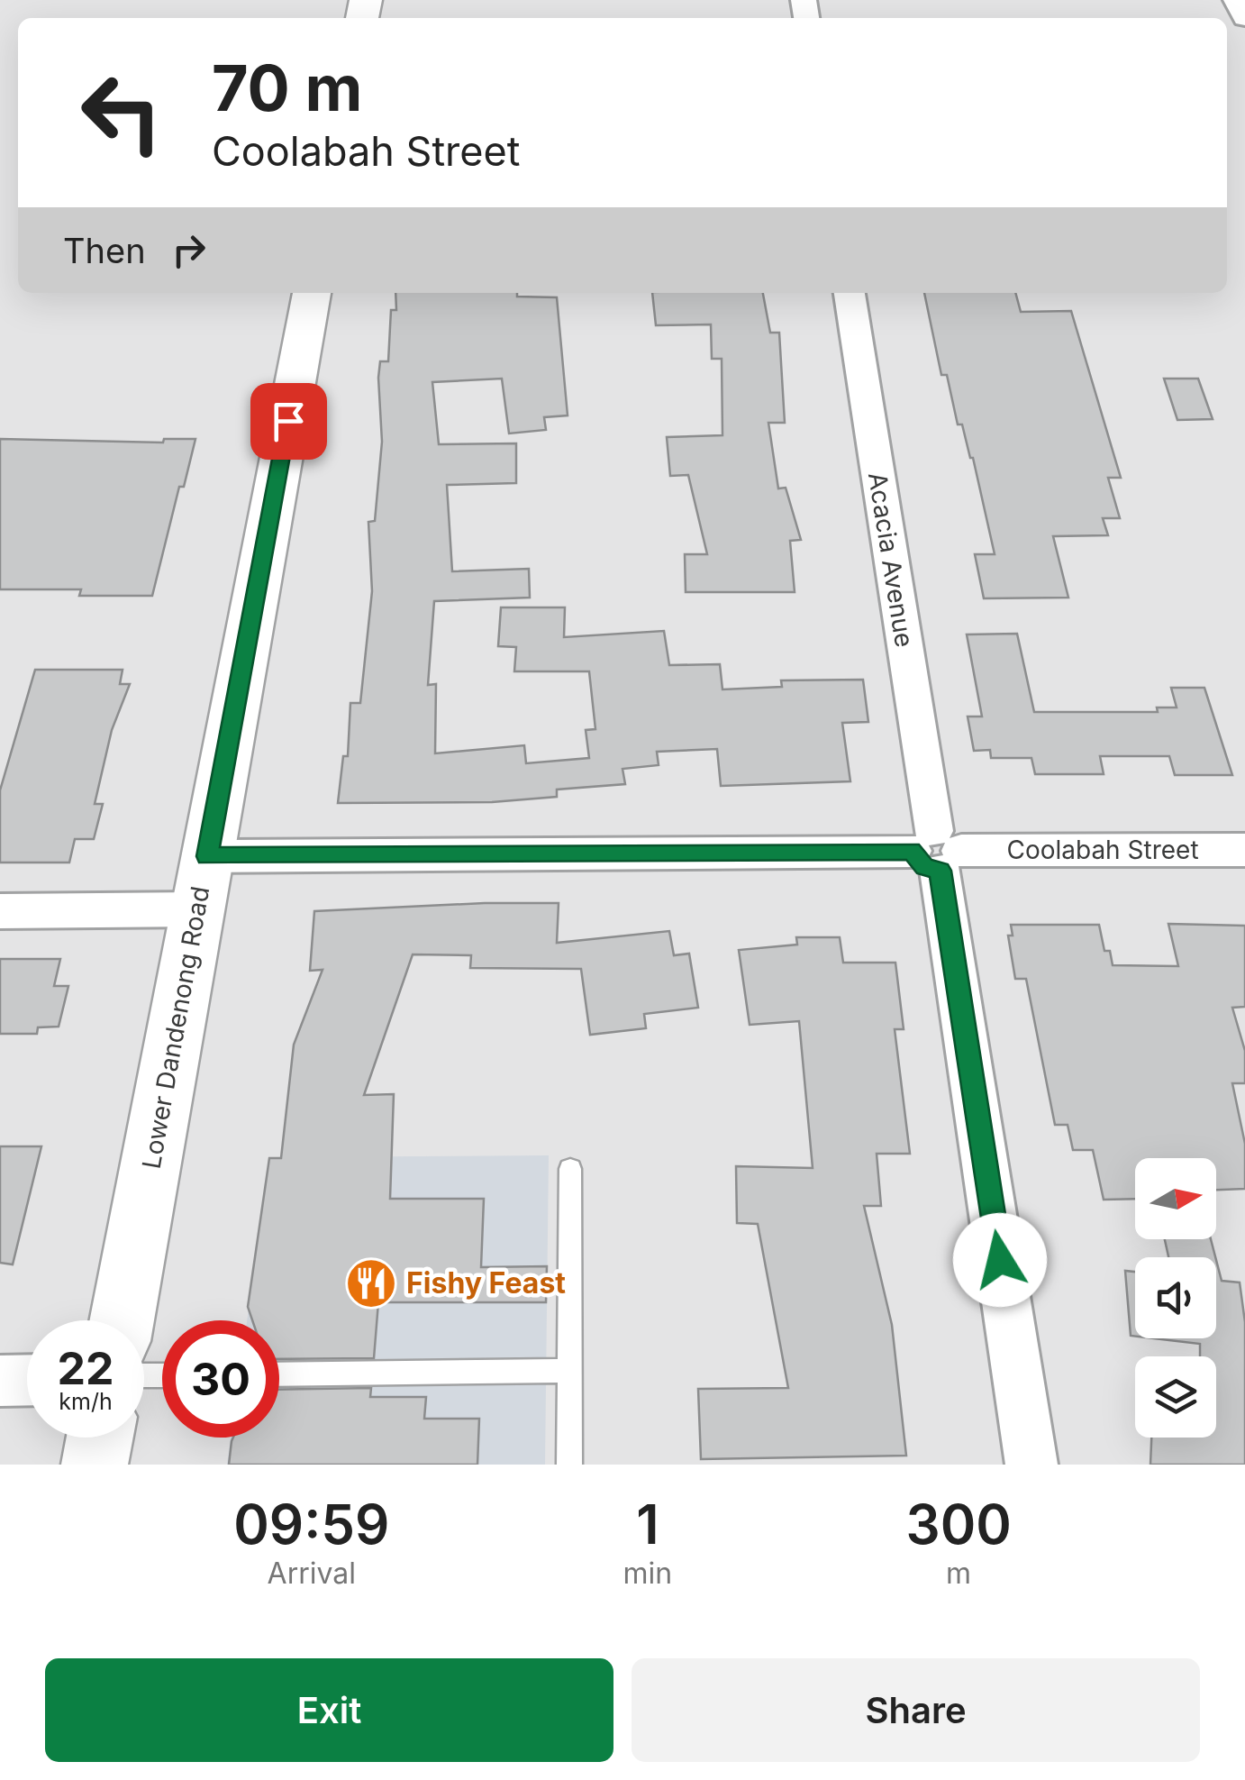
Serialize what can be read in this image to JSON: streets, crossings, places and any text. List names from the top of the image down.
{
  "streets": {
    "highway": ["Lower Dandenong Road"],
    "street": ["Acacia Avenue", "Coolabah Street"]
  },
  "crossings": [
    ["Acacia Avenue", "Coolabah Street"],
    ["Coolabah Street", "Lower Dandenong Road"]
  ],
  "places": {
    "restaurant": ["Fishy Feast"]
  },
  "north": "right",
  "page": {
    "turn": ["70 m", "Coolabah Street"],
    "then": "Then",
    "speed": "22 km/h",
    "limit": "30",
    "eta": [
      "09:59",
      "Arrival",
      "1",
      "min",
      "300",
      "m"
    ],
    "buttons": ["Exit", "Share"]
  }
}
